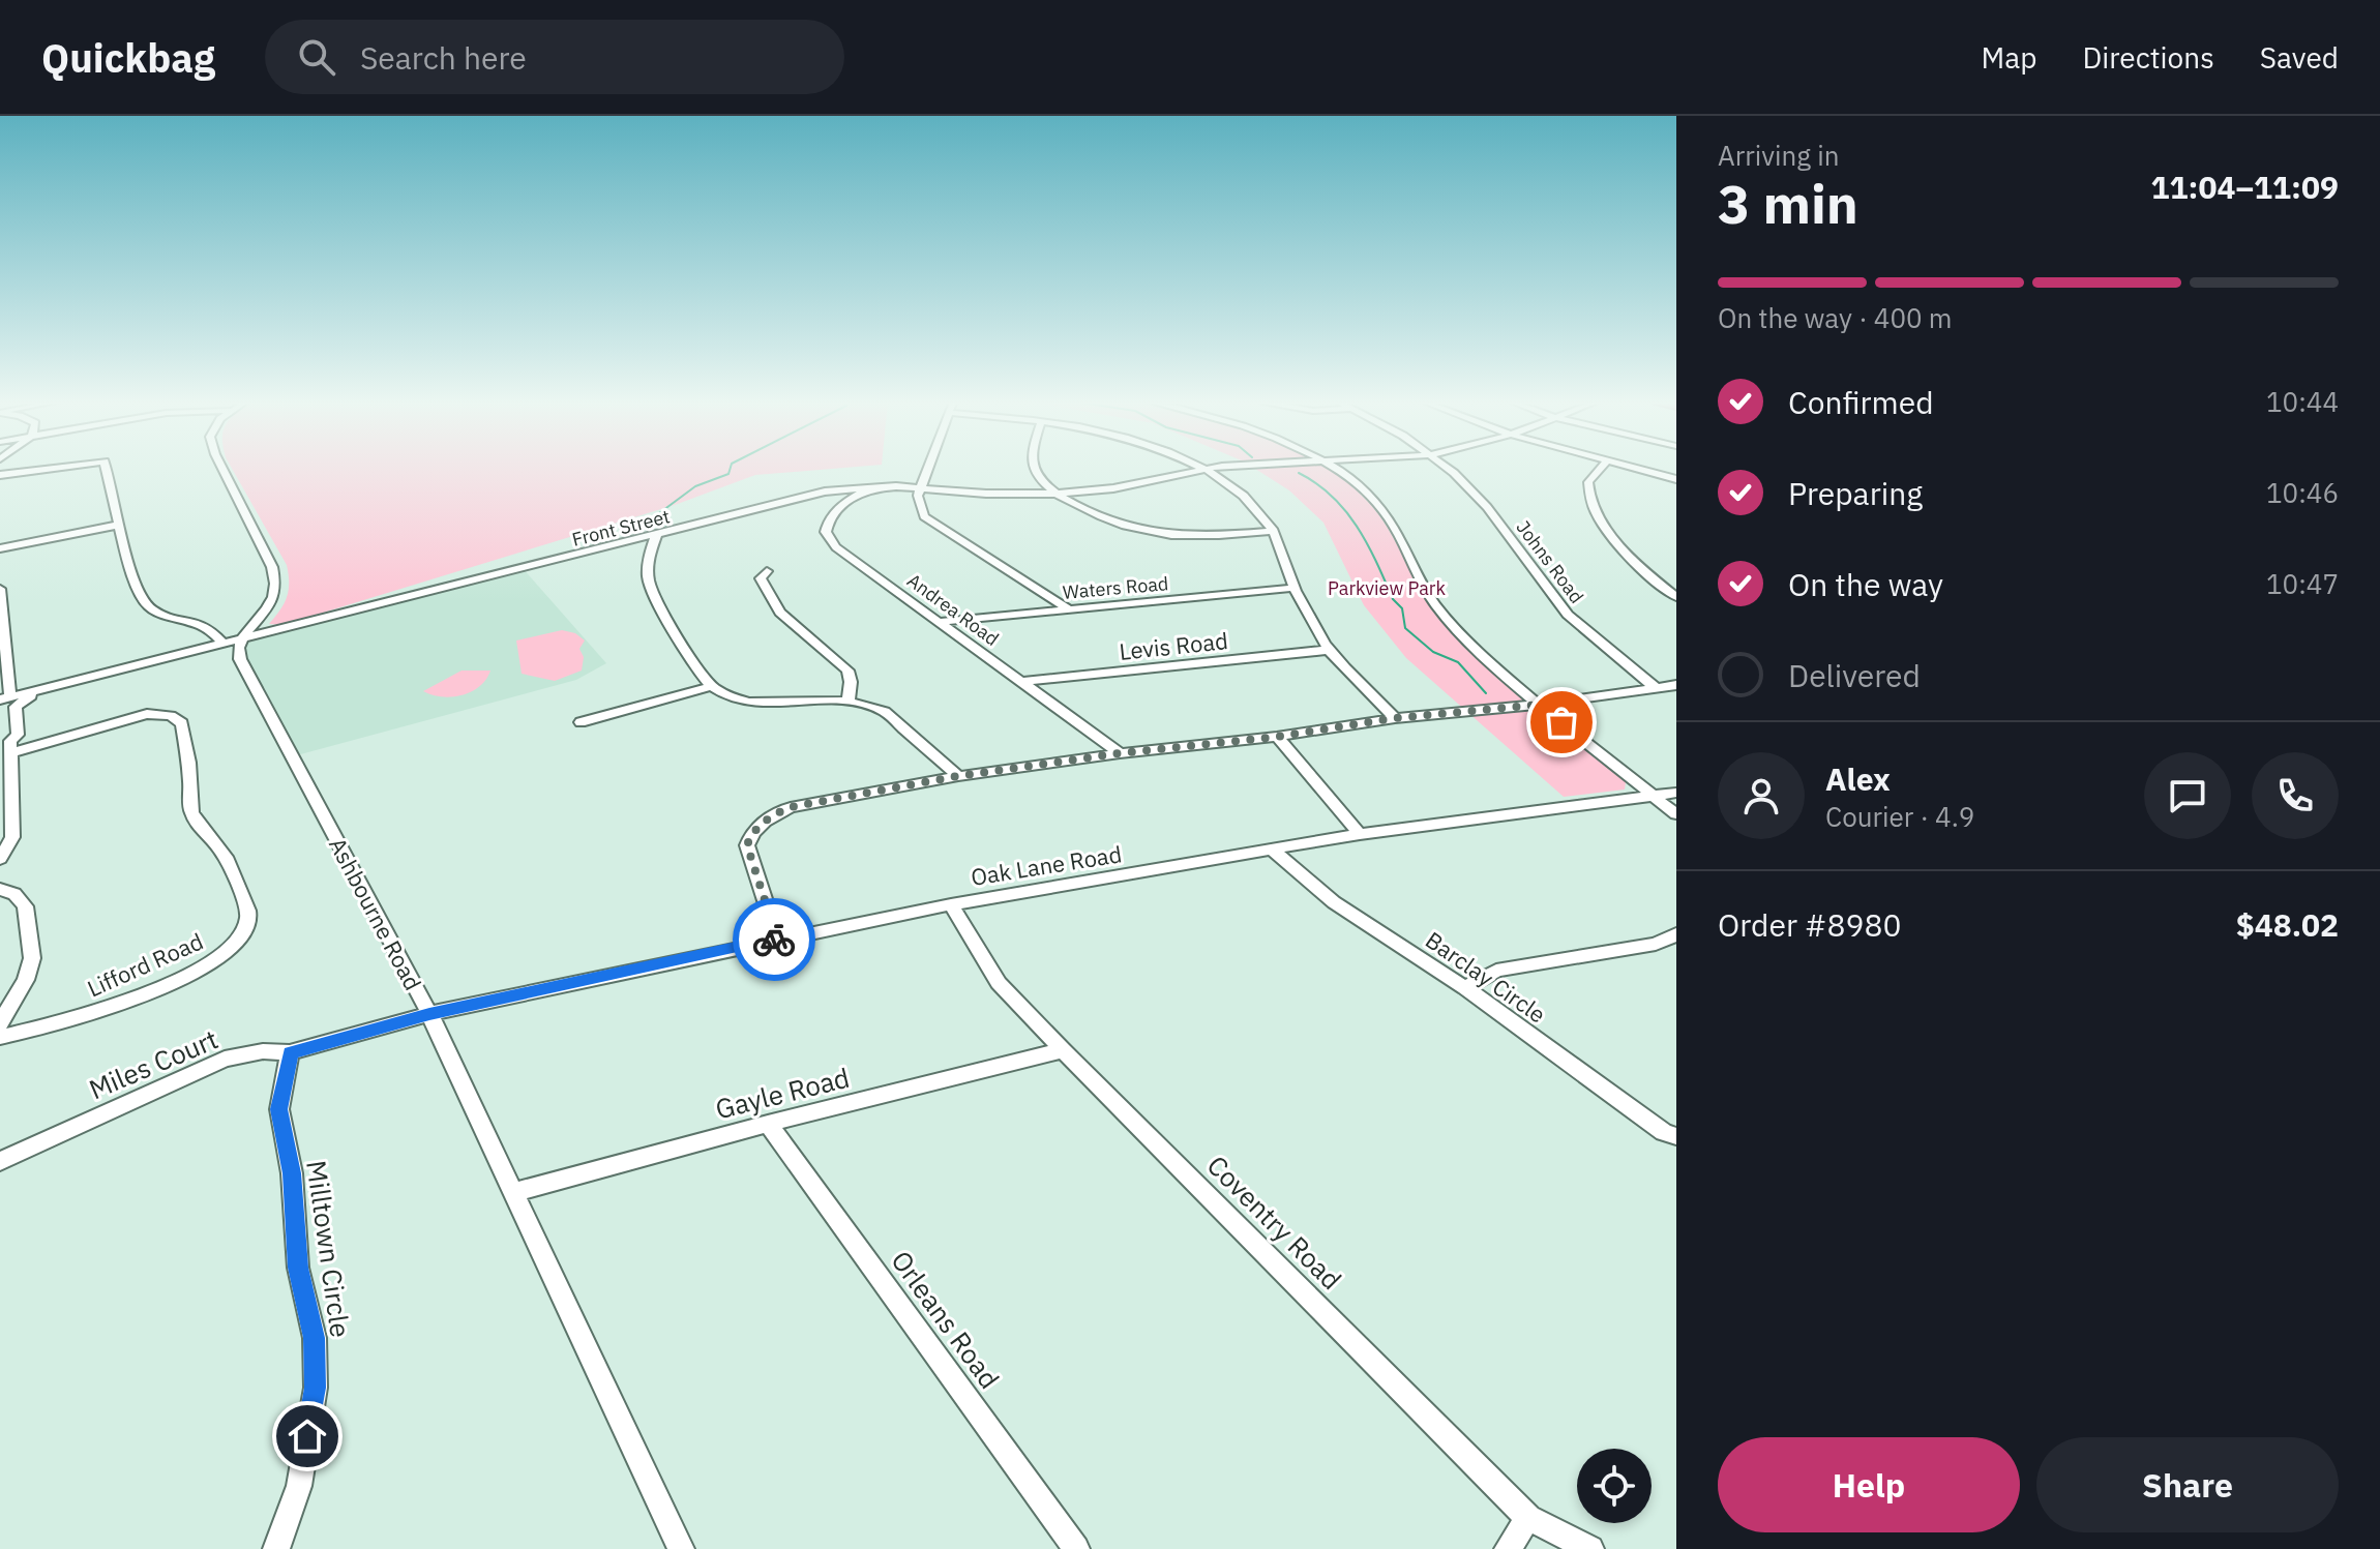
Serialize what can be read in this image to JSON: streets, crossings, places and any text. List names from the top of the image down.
{
  "streets": {
    "street": [
      "Front Street",
      "Johns Road",
      "Waters Road",
      "Andrea Road",
      "Levis Road",
      "Oak Lane Road",
      "Ashbourne Road",
      "Lifford Road",
      "Barclay Circle",
      "Miles Court",
      "Gayle Road",
      "Coventry Road",
      "Milltown Circle",
      "Orleans Road"
    ]
  },
  "crossings": [
    ["Front Street", "Andrea Road"],
    ["Front Street", "Ashbourne Road"],
    ["Waters Road", "Andrea Road"],
    ["Andrea Road", "Levis Road"],
    ["Oak Lane Road", "Ashbourne Road"],
    ["Oak Lane Road", "Barclay Circle"],
    ["Oak Lane Road", "Miles Court"],
    ["Oak Lane Road", "Coventry Road"],
    ["Ashbourne Road", "Miles Court"],
    ["Ashbourne Road", "Gayle Road"],
    ["Miles Court", "Milltown Circle"],
    ["Gayle Road", "Coventry Road"],
    ["Gayle Road", "Orleans Road"]
  ],
  "parks": ["Parkview Park"],
  "page": {
    "header": "Quickbag",
    "search": "Search here",
    "nav": ["Map", "Directions", "Saved"],
    "heading": ["3 min", "Arriving in", "11:04–11:09"],
    "panel": [
      "Alex",
      "Courier · 4.9",
      "Order #8980",
      "$48.02"
    ],
    "bar": "On the way · 400 m",
    "list": [
      ["Confirmed", "10:44"],
      ["Preparing", "10:46"],
      ["On the way", "10:47"],
      "Delivered"
    ],
    "buttons": ["Help", "Share"]
  }
}
